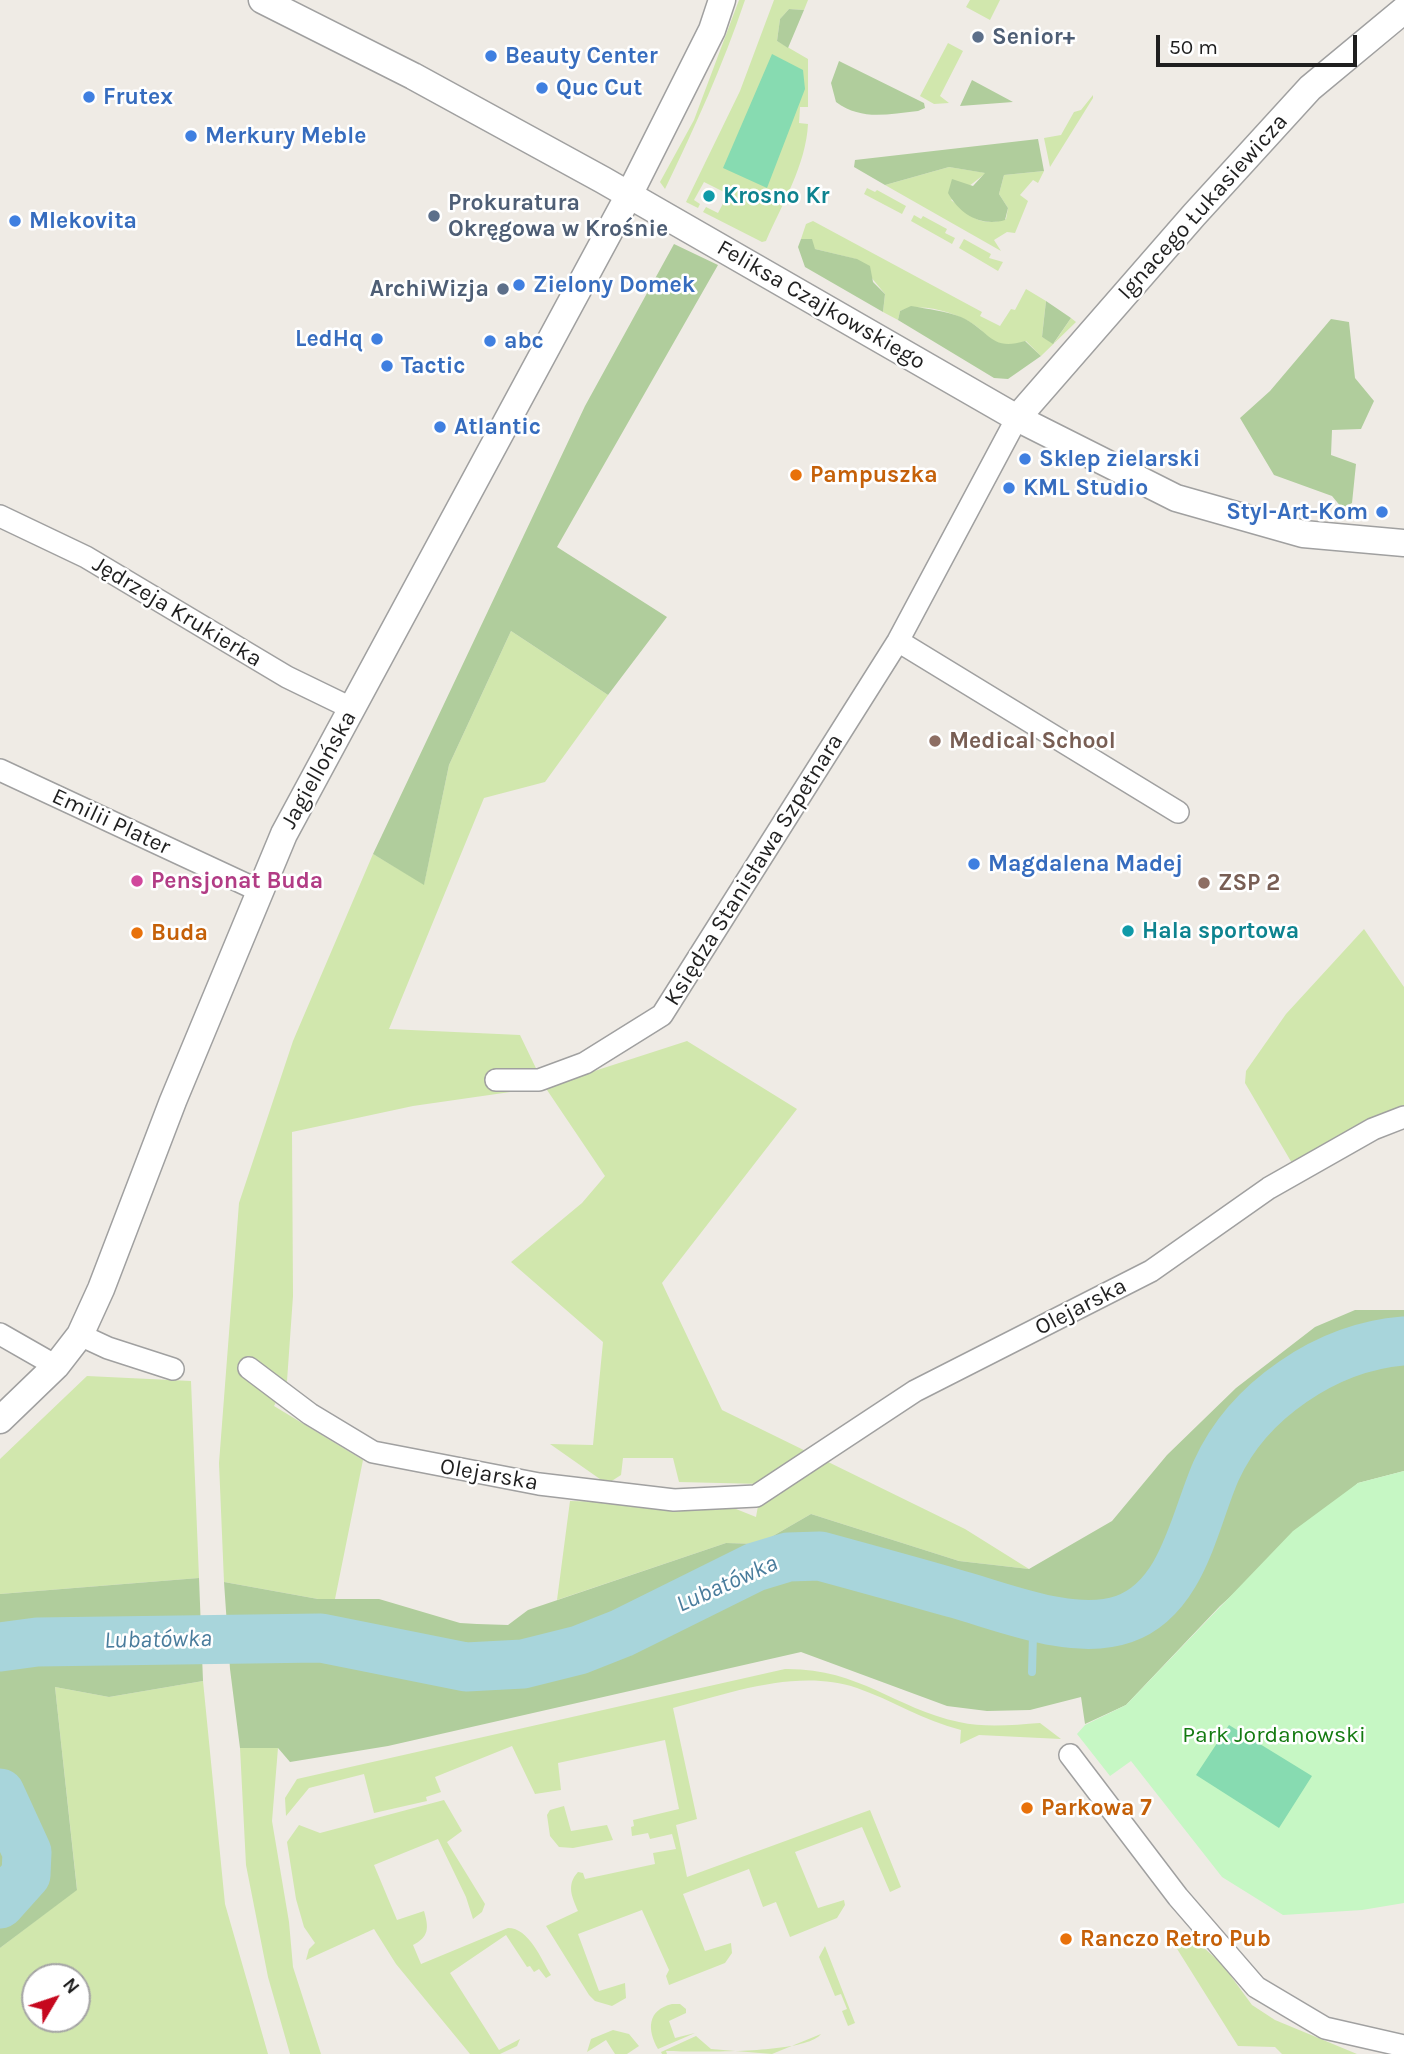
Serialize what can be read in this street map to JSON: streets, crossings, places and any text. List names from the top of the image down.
{
  "streets": {
    "street": [
      "Ignacego Łukasiewicza",
      "Feliksa Czajkowskiego",
      "Jędrzeja Krukierka",
      "Jagiellońska",
      "Emilii Plater",
      "Księdza Stanisława Szpetnara",
      "Olejarska"
    ]
  },
  "crossings": [
    ["Ignacego Łukasiewicza", "Feliksa Czajkowskiego"],
    ["Ignacego Łukasiewicza", "Księdza Stanisława Szpetnara"],
    ["Feliksa Czajkowskiego", "Jagiellońska"],
    ["Feliksa Czajkowskiego", "Księdza Stanisława Szpetnara"],
    ["Jędrzeja Krukierka", "Jagiellońska"],
    ["Jagiellońska", "Emilii Plater"]
  ],
  "water": ["Lubatówka"],
  "parks": ["Park Jordanowski"],
  "places": [
    "Senior+",
    "Beauty Center",
    "Quc Cut",
    "Frutex",
    "Merkury Meble",
    "Krosno Kr",
    "Prokuratura Okręgowa w Krośnie",
    "Mlekovita",
    "Zielony Domek",
    "ArchiWizja",
    "LedHq",
    "abc",
    "Tactic",
    "Atlantic",
    "Sklep zielarski",
    "Pampuszka",
    "KML Studio",
    "Styl-Art-Kom",
    "Medical School",
    "Magdalena Madej",
    "Pensjonat Buda",
    "ZSP 2",
    "Hala sportowa",
    "Buda",
    "Parkowa 7",
    "Ranczo Retro Pub"
  ],
  "scale_bar": "50 m",
  "north": "top right"
}
